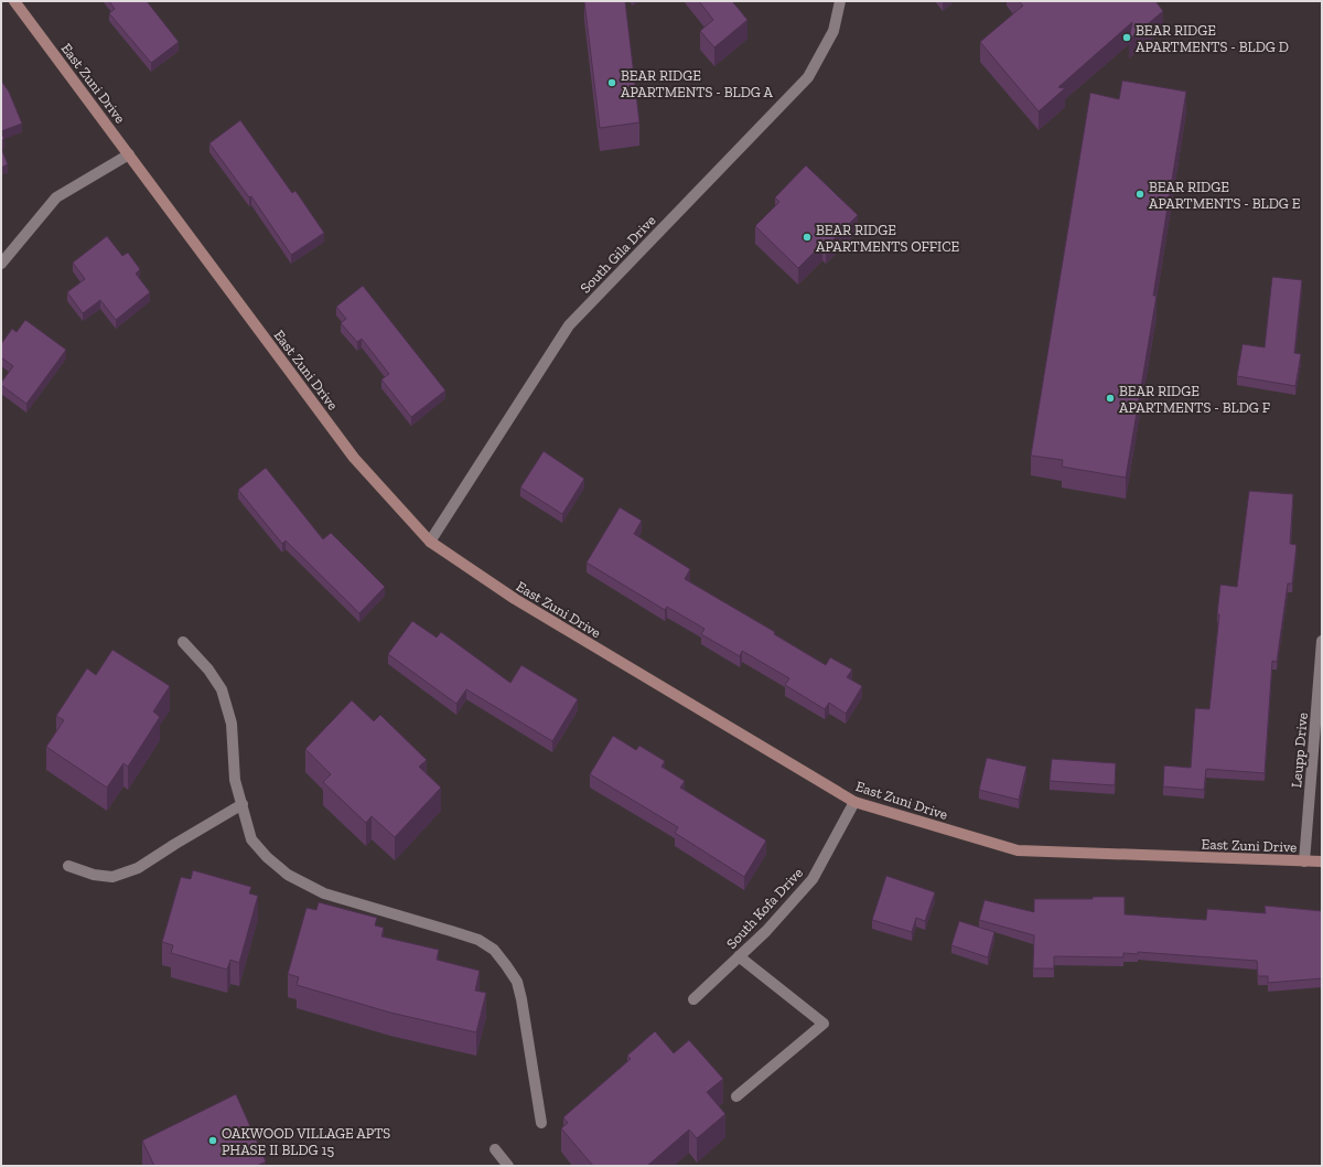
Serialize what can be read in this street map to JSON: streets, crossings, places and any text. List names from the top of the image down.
{
  "streets": {
    "street": [
      "East Zuni Drive",
      "South Gila Drive",
      "Leupp Drive",
      "South Kofa Drive"
    ]
  },
  "crossings": [
    ["East Zuni Drive", "South Gila Drive"],
    ["East Zuni Drive", "Leupp Drive"],
    ["East Zuni Drive", "South Kofa Drive"]
  ],
  "places": [
    "BEAR RIDGE APARTMENTS - BLDG D",
    "BEAR RIDGE APARTMENTS - BLDG A",
    "BEAR RIDGE APARTMENTS - BLDG E",
    "BEAR RIDGE APARTMENTS OFFICE",
    "BEAR RIDGE APARTMENTS - BLDG F",
    "OAKWOOD VILLAGE APTS PHASE II BLDG 15"
  ]
}
